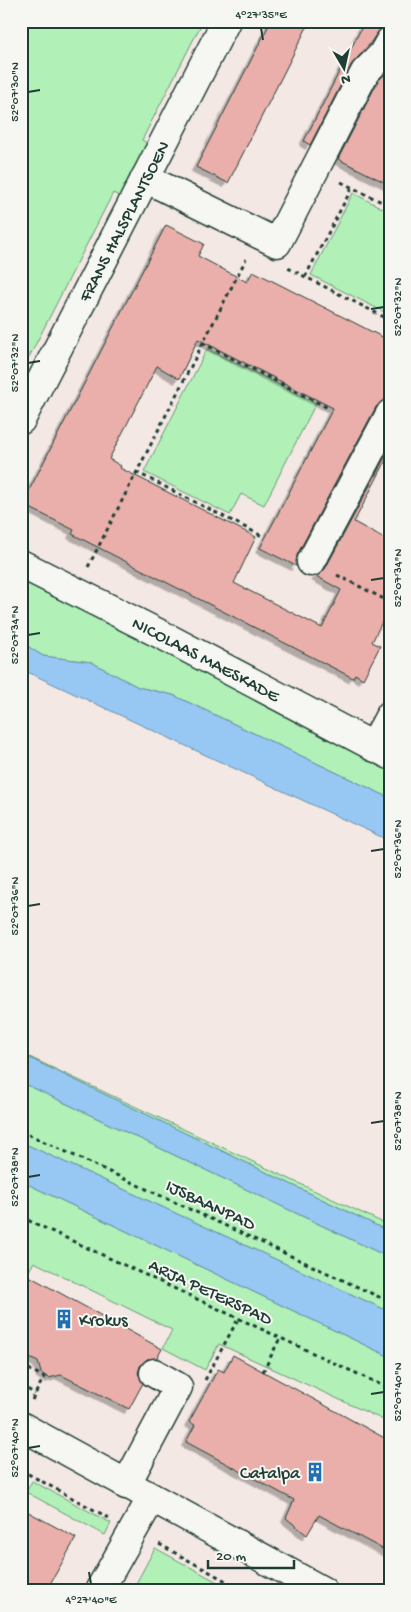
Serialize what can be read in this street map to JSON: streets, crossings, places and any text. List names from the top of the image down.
{
  "streets": {
    "street": ["FRANS HALSPLANTSOEN", "NICOLAAS MAESKADE"],
    "path": ["IJSBAANPAD", "ARJA PETERSPAD"]
  },
  "places": {
    "building": ["Krokus", "Catalpa"]
  },
  "scale_bar": "20 m",
  "north": "bottom",
  "coordinates": [
    "4°27'35\"E",
    "52°07'30\"N",
    "52°07'32\"N",
    "52°07'34\"N",
    "52°07'36\"N",
    "52°07'38\"N",
    "52°07'40\"N",
    "4°27'40\"E"
  ]
}
